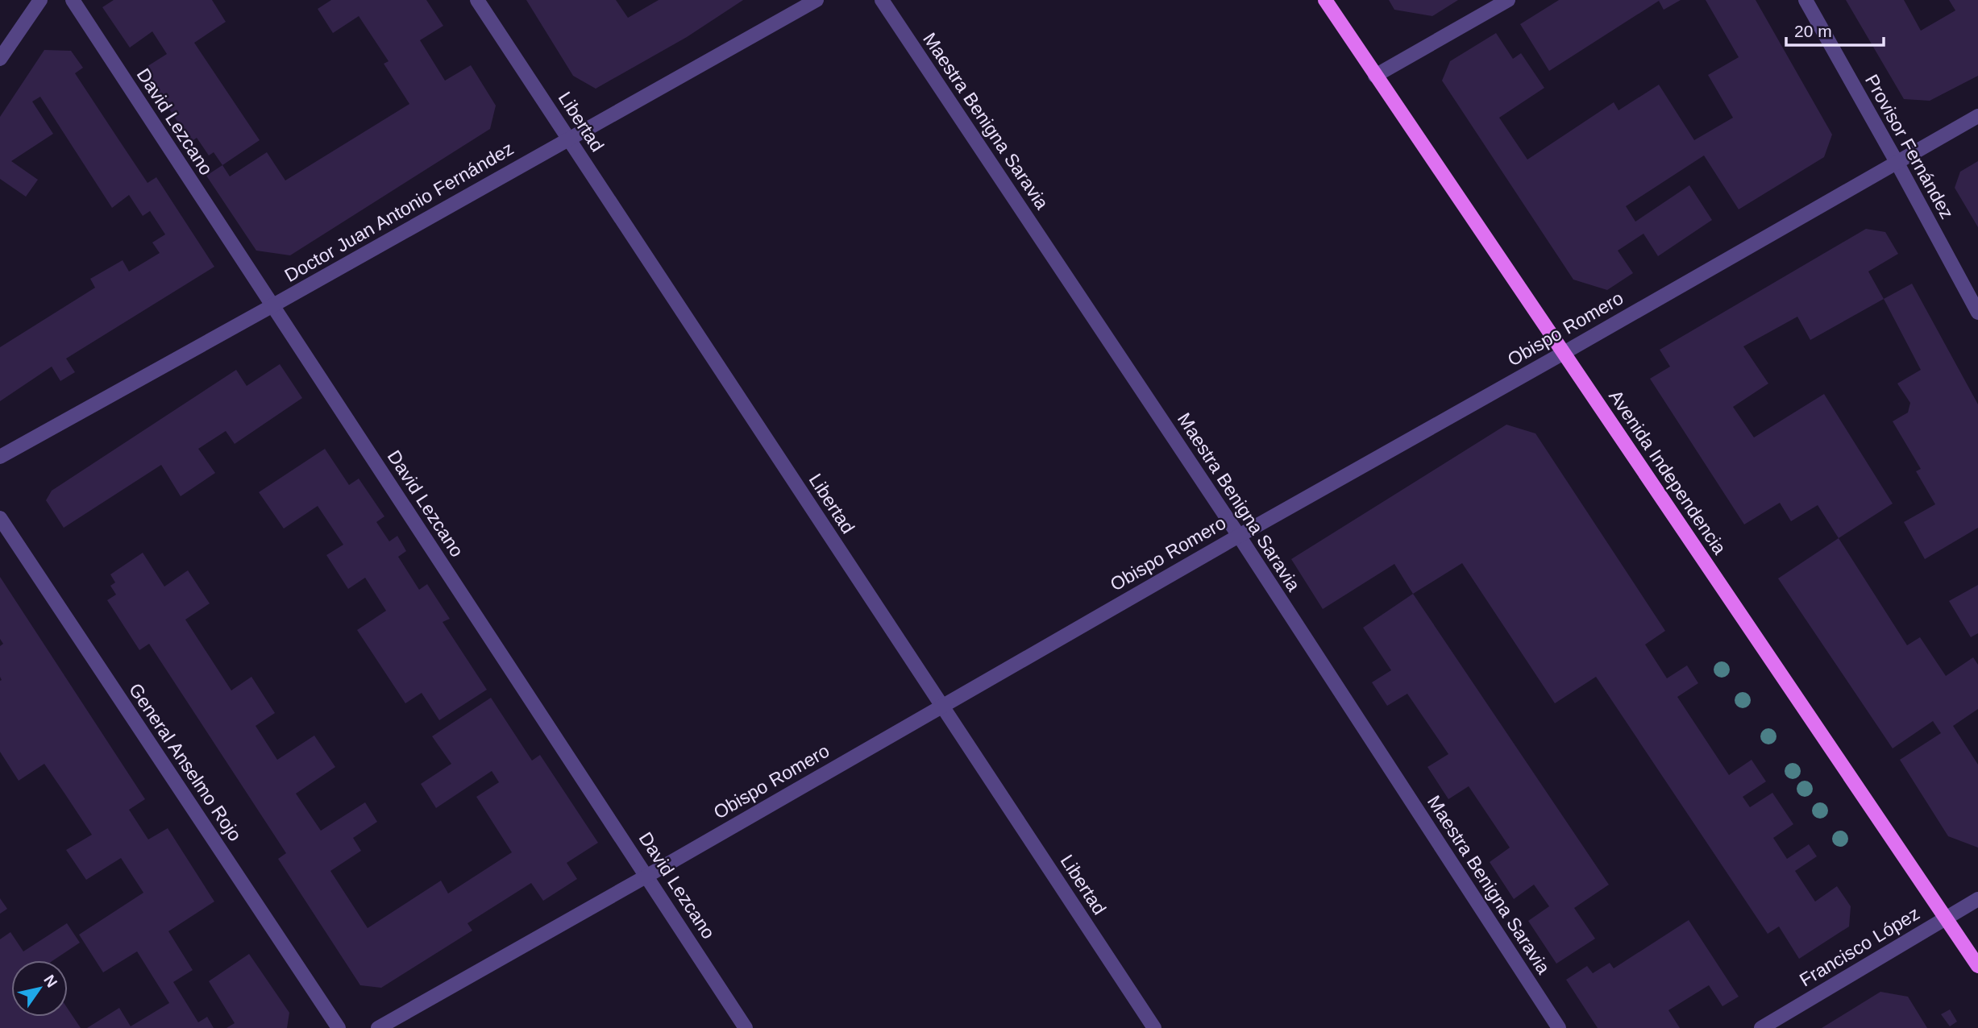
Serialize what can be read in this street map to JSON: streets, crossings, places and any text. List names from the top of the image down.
{
  "streets": {
    "main road": ["Avenida Independencia"],
    "street": [
      "Maestra Benigna Saravia",
      "David Lezcano",
      "Libertad",
      "Provisor Fernández",
      "Doctor Juan Antonio Fernández",
      "Obispo Romero",
      "General Anselmo Rojo",
      "Francisco López"
    ]
  },
  "crossings": [
    ["Maestra Benigna Saravia", "Obispo Romero"],
    ["David Lezcano", "Doctor Juan Antonio Fernández"],
    ["David Lezcano", "Obispo Romero"],
    ["Libertad", "Doctor Juan Antonio Fernández"],
    ["Libertad", "Obispo Romero"],
    ["Provisor Fernández", "Obispo Romero"],
    ["Obispo Romero", "Avenida Independencia"],
    ["Avenida Independencia", "Francisco López"]
  ],
  "scale_bar": "20 m",
  "north": "top right"
}
